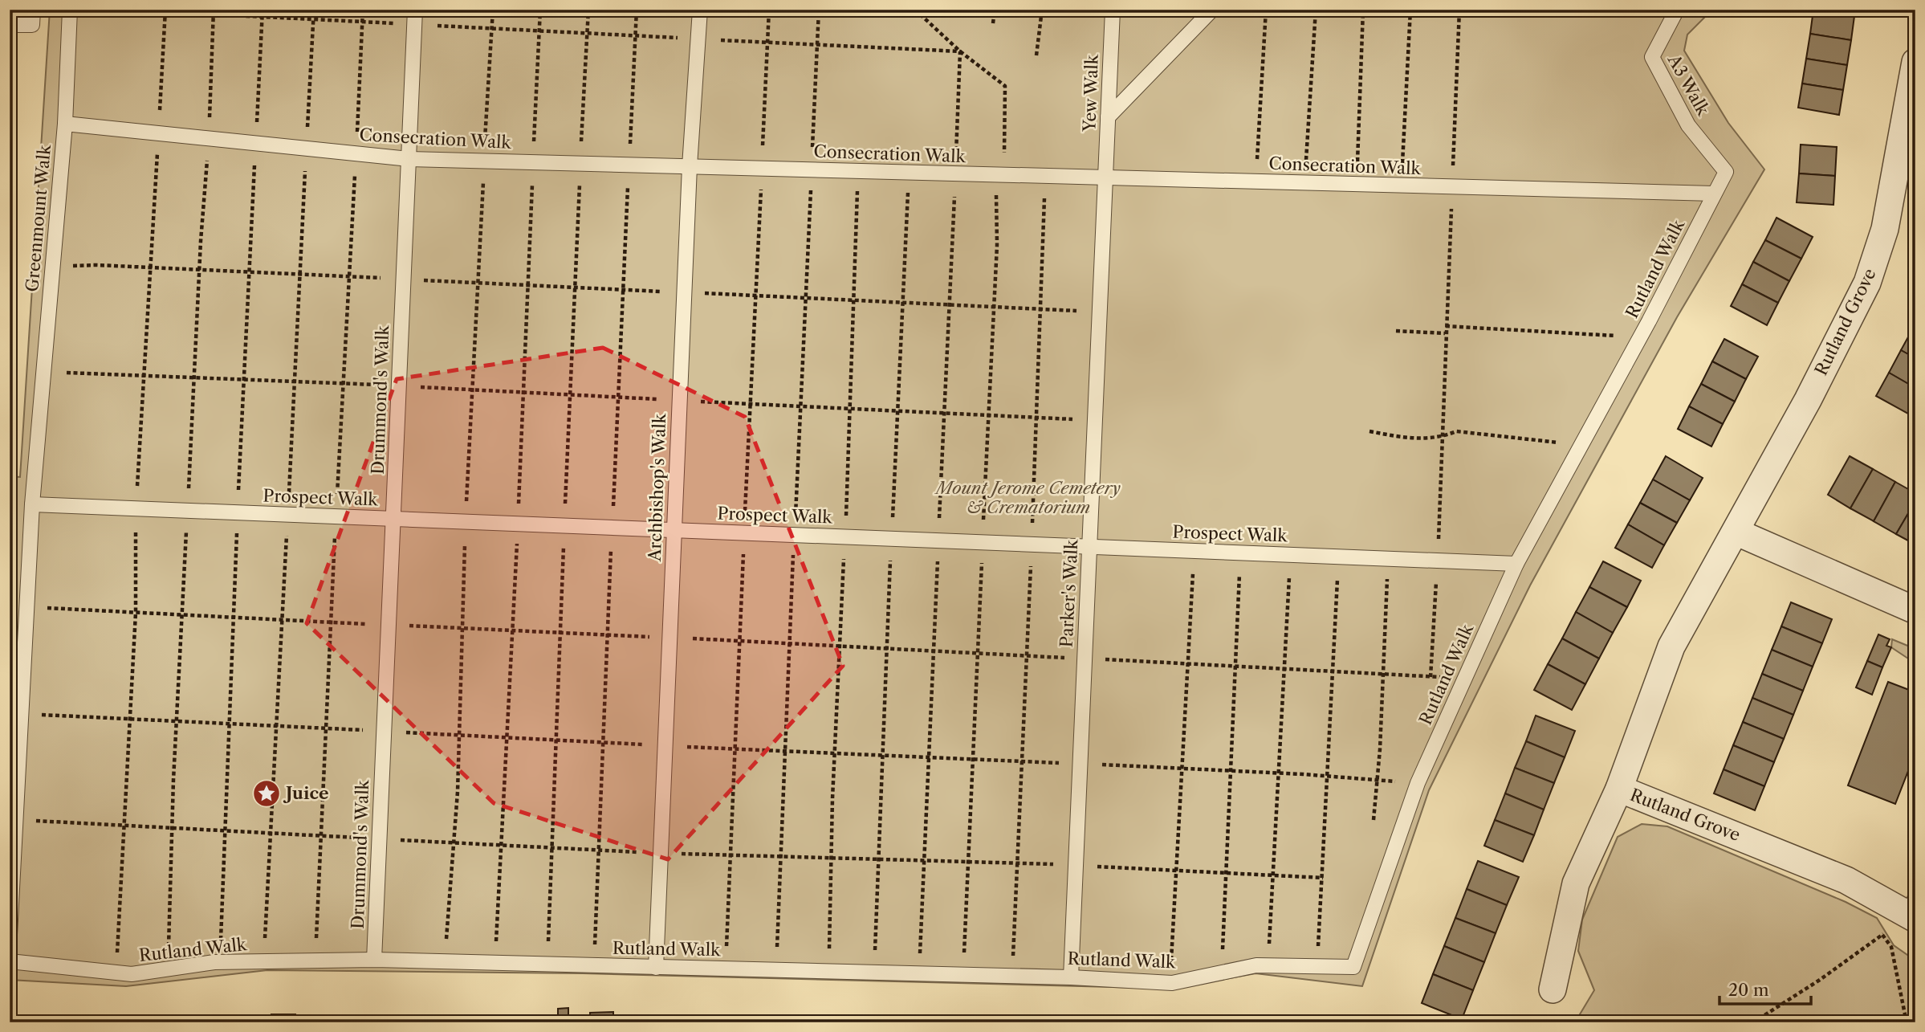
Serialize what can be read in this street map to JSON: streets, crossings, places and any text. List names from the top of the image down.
{
  "streets": {
    "street": ["Rutland Grove"],
    "lane": [
      "A3 Walk",
      "Yew Walk",
      "Consecration Walk",
      "Greenmount Walk",
      "Rutland Walk",
      "Drummond's Walk",
      "Archbishop's Walk",
      "Prospect Walk",
      "Parker's Walk"
    ]
  },
  "crossings": [
    ["A3 Walk", "Rutland Walk"],
    ["Yew Walk", "Consecration Walk"],
    ["Yew Walk", "Parker's Walk"],
    ["Consecration Walk", "Greenmount Walk"],
    ["Consecration Walk", "Rutland Walk"],
    ["Consecration Walk", "Drummond's Walk"],
    ["Consecration Walk", "Archbishop's Walk"],
    ["Consecration Walk", "Parker's Walk"],
    ["Greenmount Walk", "Prospect Walk"],
    ["Rutland Walk", "Drummond's Walk"],
    ["Rutland Walk", "Archbishop's Walk"],
    ["Rutland Walk", "Prospect Walk"],
    ["Rutland Walk", "Parker's Walk"],
    ["Drummond's Walk", "Prospect Walk"],
    ["Archbishop's Walk", "Prospect Walk"],
    ["Prospect Walk", "Parker's Walk"]
  ],
  "parks": ["Mount Jerome Cemetery & Crematorium"],
  "places": {
    "place": ["Juice"]
  },
  "scale_bar": "20 m"
}
